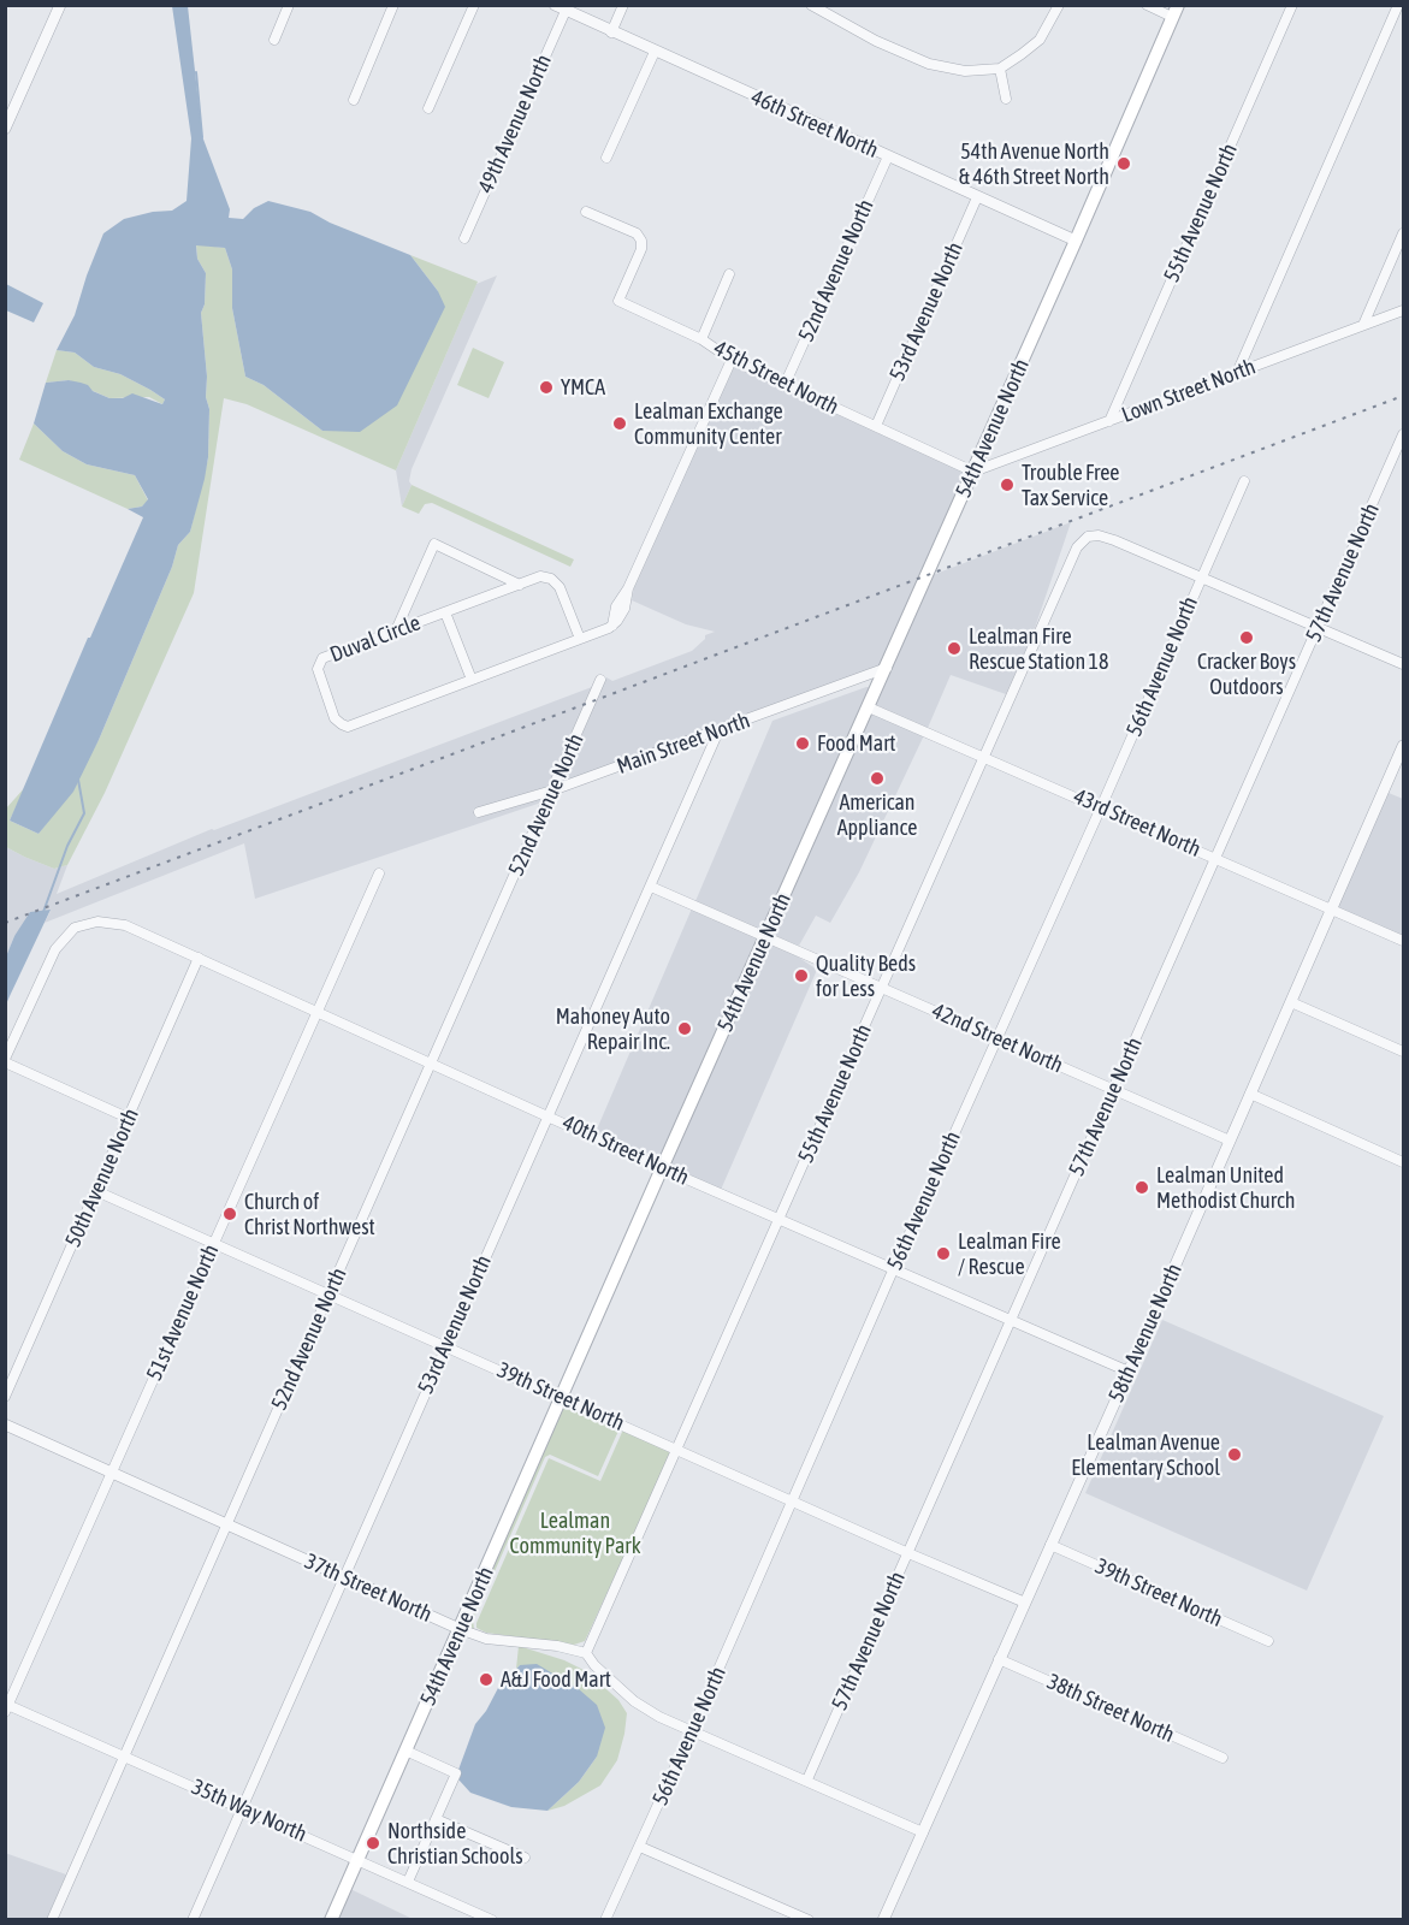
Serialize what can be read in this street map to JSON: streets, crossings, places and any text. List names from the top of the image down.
{
  "streets": {
    "main road": ["54th Avenue North"],
    "street": [
      "49th Avenue North",
      "46th Street North",
      "55th Avenue North",
      "52nd Avenue North",
      "53rd Avenue North",
      "45th Street North",
      "Lown Street North",
      "57th Avenue North",
      "Duval Circle",
      "56th Avenue North",
      "Main Street North",
      "43rd Street North",
      "42nd Street North",
      "40th Street North",
      "50th Avenue North",
      "51st Avenue North",
      "58th Avenue North",
      "39th Street North",
      "37th Street North",
      "38th Street North",
      "35th Way North"
    ]
  },
  "crossings": [
    ["49th Avenue North", "46th Street North"],
    ["46th Street North", "52nd Avenue North"],
    ["46th Street North", "53rd Avenue North"],
    ["46th Street North", "54th Avenue North"],
    ["55th Avenue North", "Lown Street North"],
    ["55th Avenue North", "56th Avenue North"],
    ["55th Avenue North", "43rd Street North"],
    ["55th Avenue North", "42nd Street North"],
    ["55th Avenue North", "40th Street North"],
    ["55th Avenue North", "39th Street North"],
    ["55th Avenue North", "37th Street North"],
    ["52nd Avenue North", "45th Street North"],
    ["52nd Avenue North", "Main Street North"],
    ["52nd Avenue North", "40th Street North"],
    ["52nd Avenue North", "39th Street North"],
    ["52nd Avenue North", "37th Street North"],
    ["52nd Avenue North", "35th Way North"],
    ["53rd Avenue North", "45th Street North"],
    ["53rd Avenue North", "Main Street North"],
    ["53rd Avenue North", "42nd Street North"],
    ["53rd Avenue North", "40th Street North"],
    ["53rd Avenue North", "39th Street North"],
    ["53rd Avenue North", "37th Street North"],
    ["53rd Avenue North", "35th Way North"],
    ["45th Street North", "Lown Street North"],
    ["45th Street North", "54th Avenue North"],
    ["45th Street North", "Duval Circle"],
    ["Lown Street North", "54th Avenue North"],
    ["54th Avenue North", "Main Street North"],
    ["54th Avenue North", "43rd Street North"],
    ["54th Avenue North", "42nd Street North"],
    ["54th Avenue North", "40th Street North"],
    ["54th Avenue North", "39th Street North"],
    ["54th Avenue North", "37th Street North"],
    ["54th Avenue North", "35th Way North"],
    ["57th Avenue North", "43rd Street North"],
    ["57th Avenue North", "42nd Street North"],
    ["57th Avenue North", "40th Street North"],
    ["57th Avenue North", "39th Street North"],
    ["56th Avenue North", "43rd Street North"],
    ["56th Avenue North", "42nd Street North"],
    ["56th Avenue North", "40th Street North"],
    ["56th Avenue North", "39th Street North"],
    ["43rd Street North", "58th Avenue North"],
    ["42nd Street North", "58th Avenue North"],
    ["40th Street North", "50th Avenue North"],
    ["40th Street North", "51st Avenue North"],
    ["40th Street North", "58th Avenue North"],
    ["50th Avenue North", "39th Street North"],
    ["51st Avenue North", "39th Street North"],
    ["51st Avenue North", "37th Street North"],
    ["51st Avenue North", "35th Way North"],
    ["58th Avenue North", "39th Street North"],
    ["58th Avenue North", "38th Street North"]
  ],
  "parks": ["Lealman Community Park"],
  "places": [
    "54th Avenue North & 46th Street North",
    "YMCA",
    "Lealman Exchange Community Center",
    "Trouble Free Tax Service",
    "Cracker Boys Outdoors",
    "Lealman Fire Rescue Station 18",
    "Food Mart",
    "American Appliance",
    "Quality Beds for Less",
    "Mahoney Auto Repair Inc.",
    "Lealman United Methodist Church",
    "Church of Christ Northwest",
    "Lealman Fire / Rescue",
    "Lealman Avenue Elementary School",
    "A&J Food Mart",
    "Northside Christian Schools"
  ]
}
